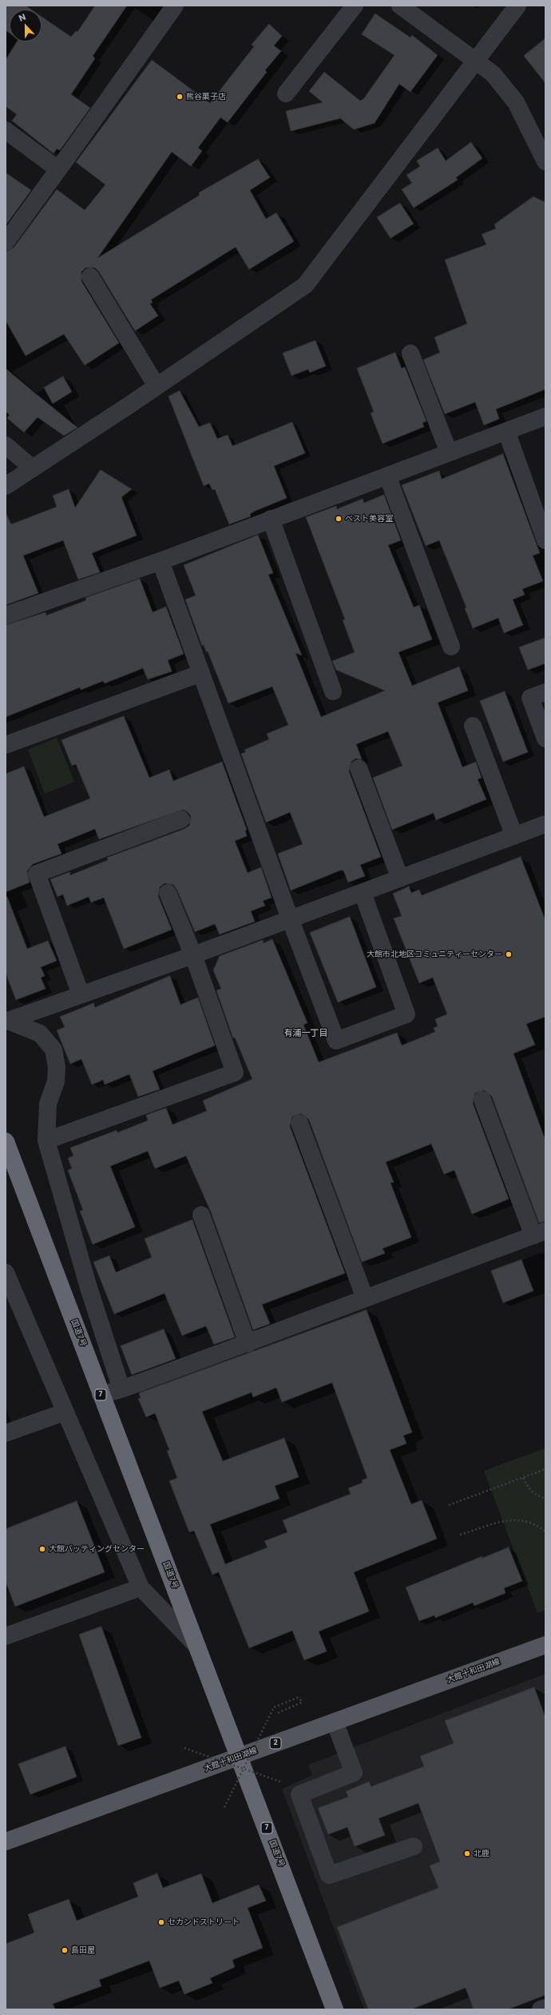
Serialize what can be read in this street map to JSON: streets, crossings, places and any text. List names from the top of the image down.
{
  "streets": {
    "highway": ["国道7号", "7"],
    "main road": ["大館十和田湖線", "2"]
  },
  "crossings": [
    ["国道7号", "大館十和田湖線"]
  ],
  "districts": ["有浦一丁目"],
  "places": [
    "熊谷菓子店",
    "ベスト美容室",
    "大館市北地区コミュニティーセンター",
    "大館バッティングセンター",
    "北鹿",
    "セカンドストリート",
    "島田屋"
  ],
  "north": "top"
}
